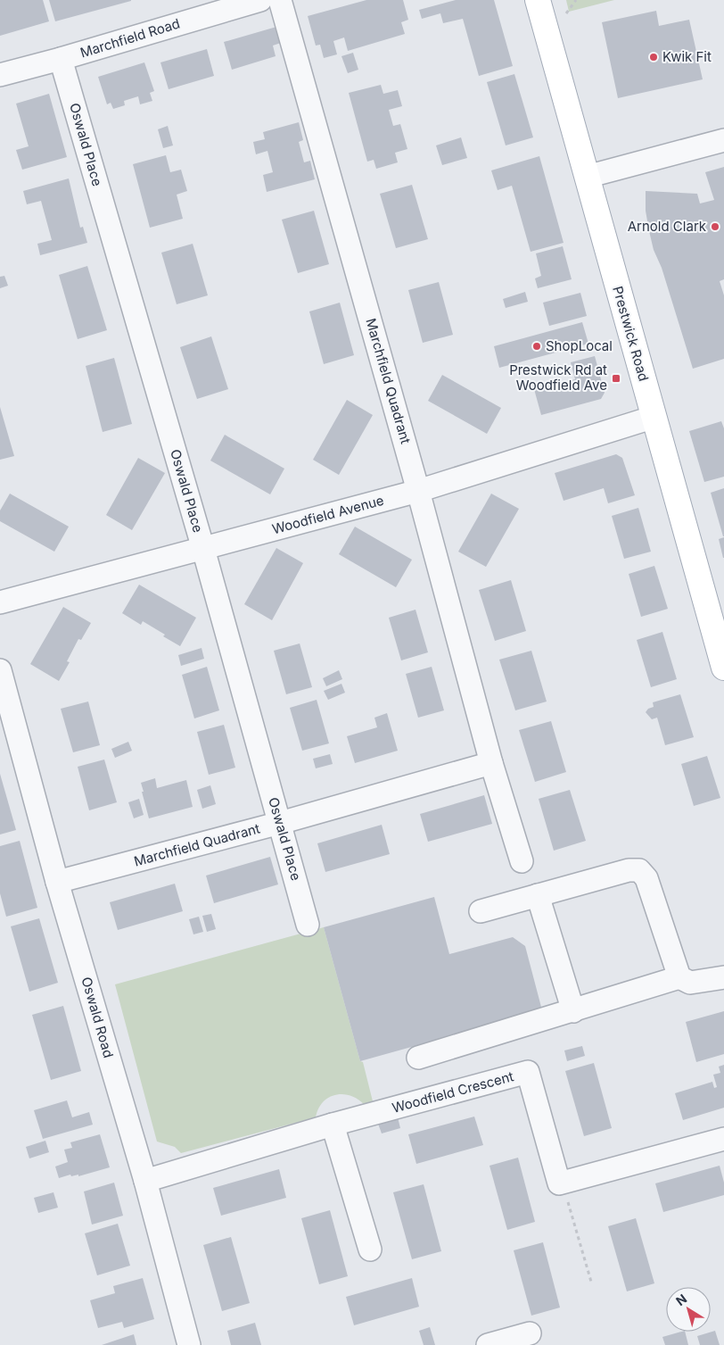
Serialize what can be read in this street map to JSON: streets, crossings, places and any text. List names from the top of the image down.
{
  "streets": {
    "main road": ["Prestwick Road"],
    "street": [
      "Marchfield Road",
      "Oswald Place",
      "Marchfield Quadrant",
      "Woodfield Avenue",
      "Oswald Road",
      "Woodfield Crescent"
    ]
  },
  "crossings": [
    ["Marchfield Road", "Oswald Place"],
    ["Oswald Place", "Marchfield Quadrant"],
    ["Oswald Place", "Woodfield Avenue"],
    ["Prestwick Road", "Woodfield Avenue"],
    ["Marchfield Quadrant", "Woodfield Avenue"],
    ["Marchfield Quadrant", "Oswald Road"],
    ["Oswald Road", "Woodfield Crescent"]
  ],
  "places": {
    "other": ["Kwik Fit", "Arnold Clark", "ShopLocal"],
    "transit": ["Prestwick Rd at Woodfield Ave"]
  },
  "north": "top left"
}
